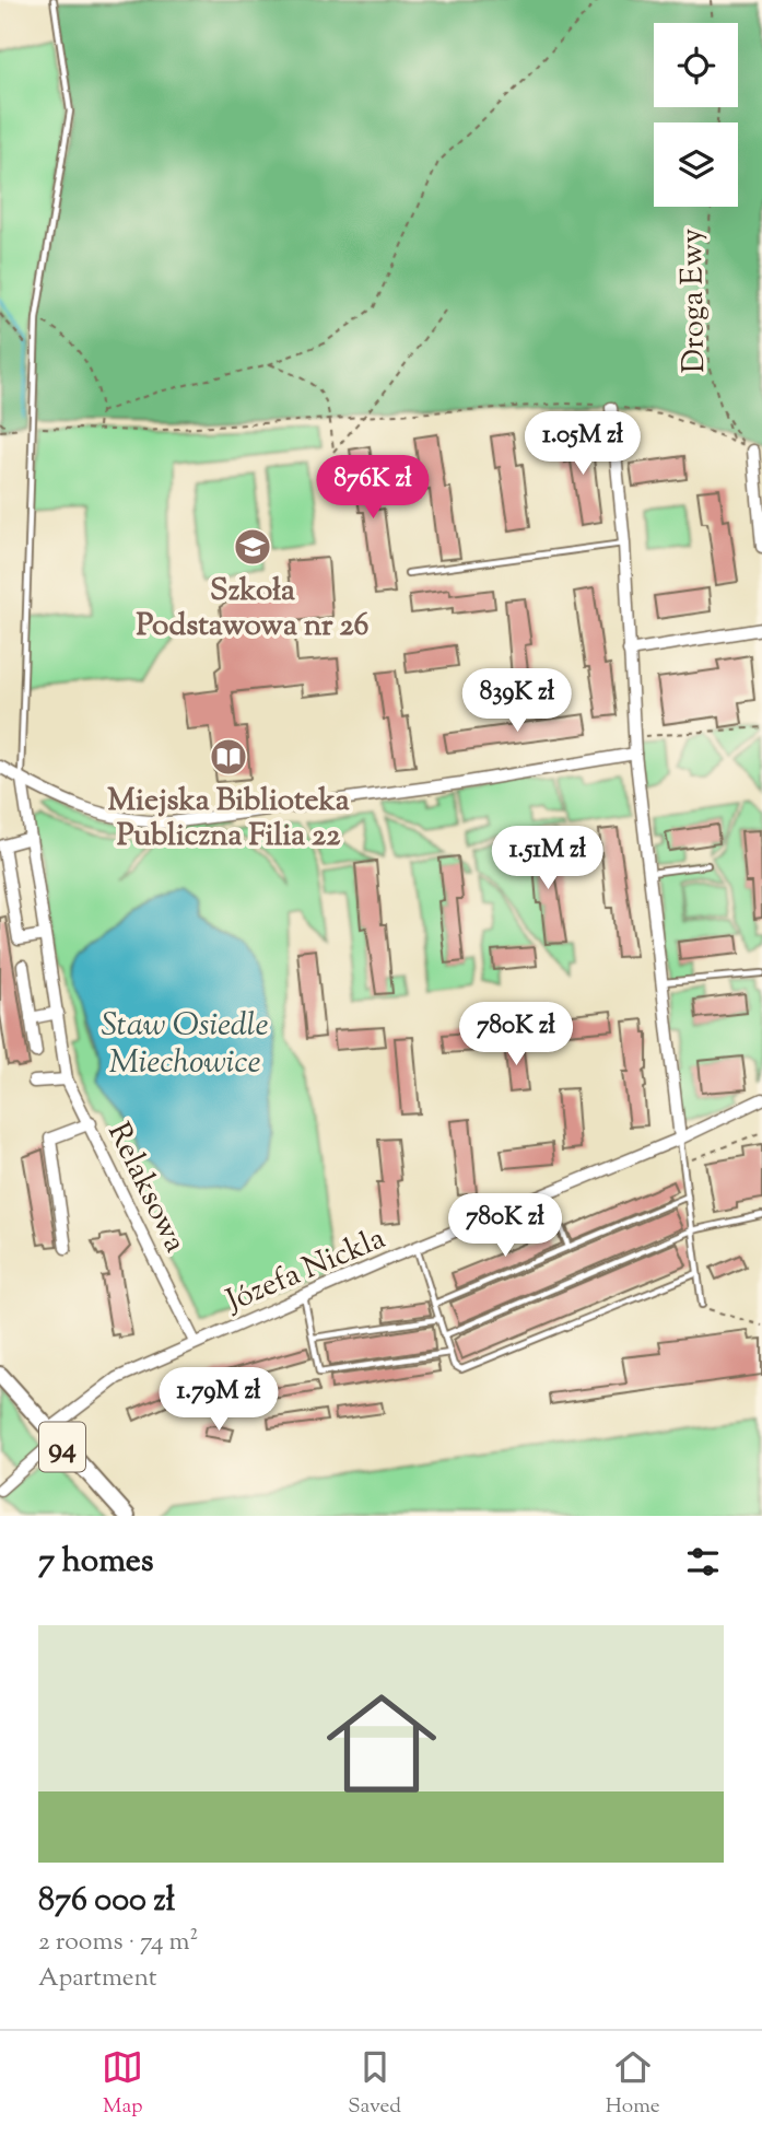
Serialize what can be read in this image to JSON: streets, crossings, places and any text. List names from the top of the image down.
{
  "streets": {
    "main road": ["94"],
    "street": ["Relaksowa", "Józefa Nickla"],
    "path": ["Droga Ewy"]
  },
  "crossings": [
    ["Relaksowa", "Józefa Nickla"],
    ["Józefa Nickla", "94"]
  ],
  "water": ["Staw Osiedle Miechowice"],
  "places": {
    "school or university": ["Szkoła Podstawowa nr 26"],
    "library": ["Miejska Biblioteka Publiczna Filia 22"]
  },
  "page": {
    "price": [
      "1.05M zł",
      "876K zł",
      "839K zł",
      "1.51M zł",
      "780K zł",
      "780K zł",
      "1.79M zł"
    ],
    "heading": "7 homes",
    "list": [
      {
        "name": "876 000 zł",
        "note": "2 rooms · 74 m² · Apartment"
      }
    ],
    "tabs": ["Map", "Saved", "Home"]
  }
}
